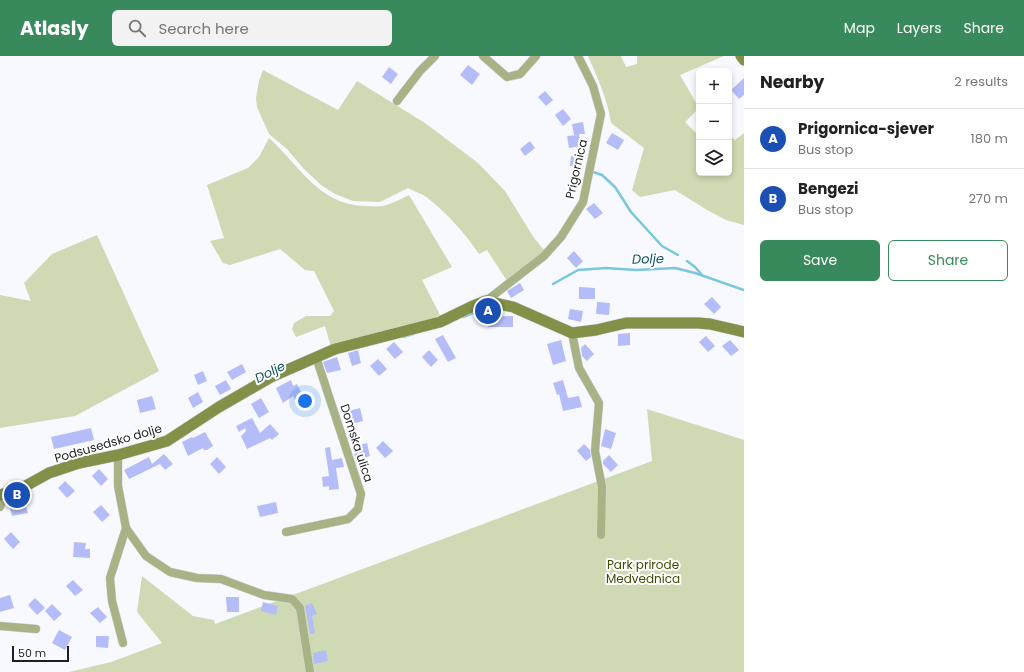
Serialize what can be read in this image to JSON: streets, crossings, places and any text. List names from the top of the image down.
{
  "streets": {
    "street": ["Prigornica", "Podsusedsko dolje", "Domska ulica"]
  },
  "crossings": [
    ["Prigornica", "Podsusedsko dolje"],
    ["Podsusedsko dolje", "Domska ulica"]
  ],
  "water": ["Dolje"],
  "parks": ["Park prirode Medvednica"],
  "scale_bar": "50 m",
  "page": {
    "header": "Atlasly",
    "search": "Search here",
    "nav": ["Map", "Layers", "Share"],
    "heading": ["Nearby", "2 results"],
    "map_buttons": ["+", "−"],
    "list": [
      {
        "mark": "A",
        "name": "Prigornica-sjever",
        "note": "Bus stop",
        "value": "180 m"
      },
      {
        "mark": "B",
        "name": "Bengezi",
        "note": "Bus stop",
        "value": "270 m"
      }
    ],
    "buttons": ["Save", "Share"],
    "pins": ["A", "B"],
    "scale": "50 m"
  }
}
